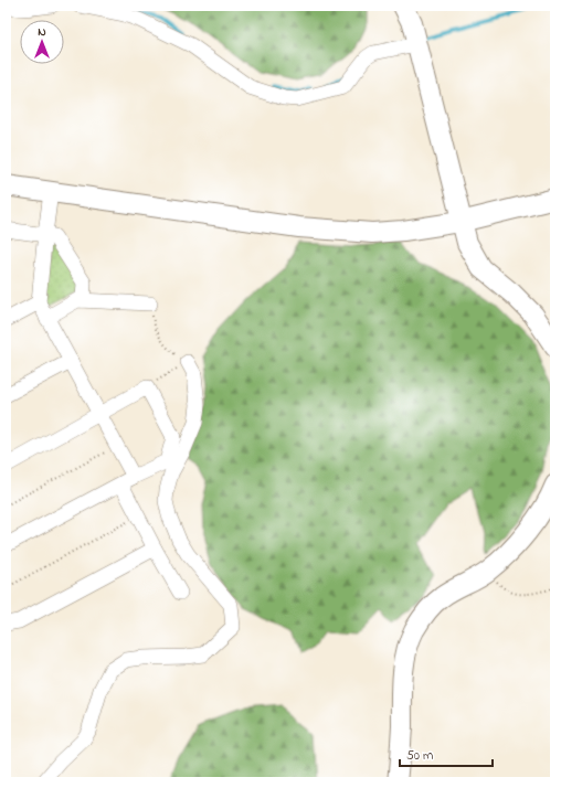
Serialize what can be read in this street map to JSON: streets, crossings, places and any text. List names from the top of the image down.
{
  "scale_bar": "50 m",
  "north": "top"
}
